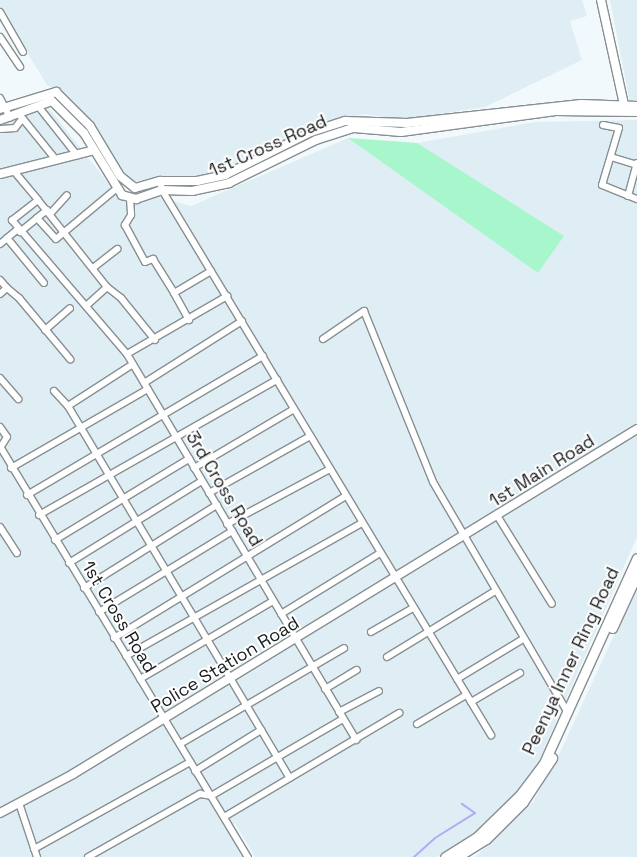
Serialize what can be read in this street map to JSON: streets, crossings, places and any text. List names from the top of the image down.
{
  "streets": {
    "main road": ["Peenya Inner Ring Road"],
    "street": [
      "1st Cross Road",
      "1st Main Road",
      "3rd Cross Road",
      "Police Station Road"
    ]
  },
  "crossings": [
    ["1st Cross Road", "Police Station Road"],
    ["1st Main Road", "Police Station Road"],
    ["3rd Cross Road", "Police Station Road"]
  ]
}
